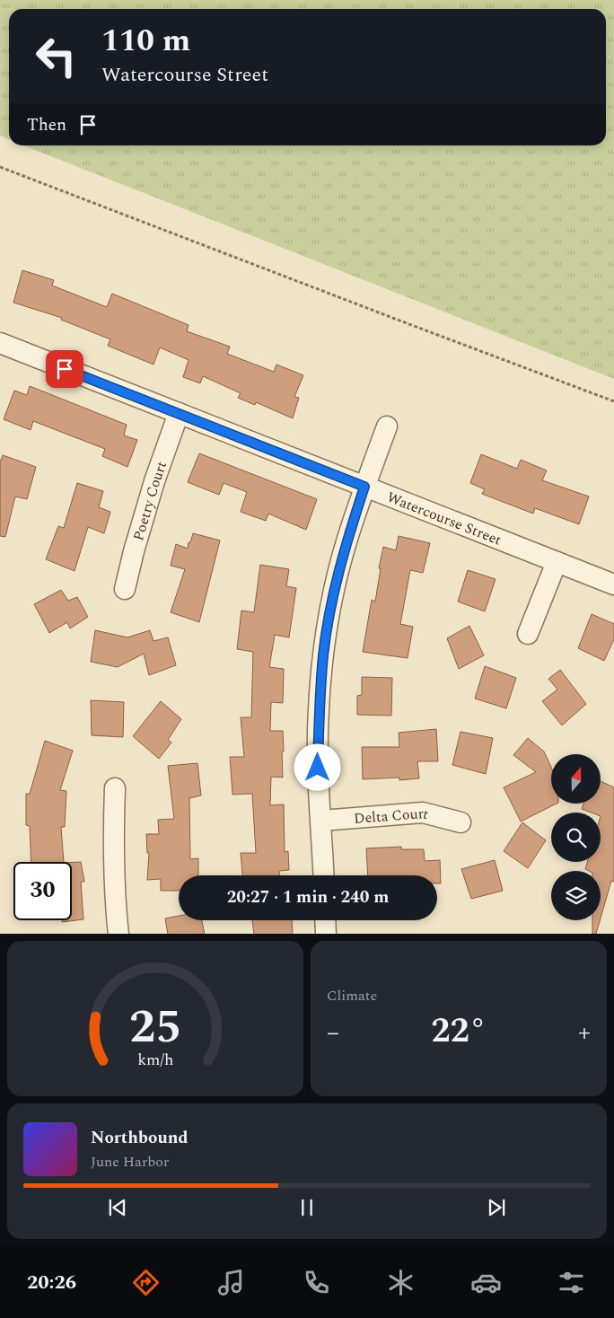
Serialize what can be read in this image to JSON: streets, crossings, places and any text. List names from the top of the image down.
{
  "streets": {
    "street": ["Poetry Court", "Watercourse Street", "Delta Court"]
  },
  "crossings": [
    ["Poetry Court", "Watercourse Street"]
  ],
  "north": "top",
  "page": {
    "turn": ["110 m", "Watercourse Street"],
    "then": "Then",
    "limit": "30",
    "trip": "20:27 · 1 min · 240 m",
    "tile": "Climate",
    "heat": ["−", "22°", "+"],
    "song": ["Northbound", "June Harbor"],
    "tabs": "20:26",
    "gauge": ["25", "km/h"]
  }
}
